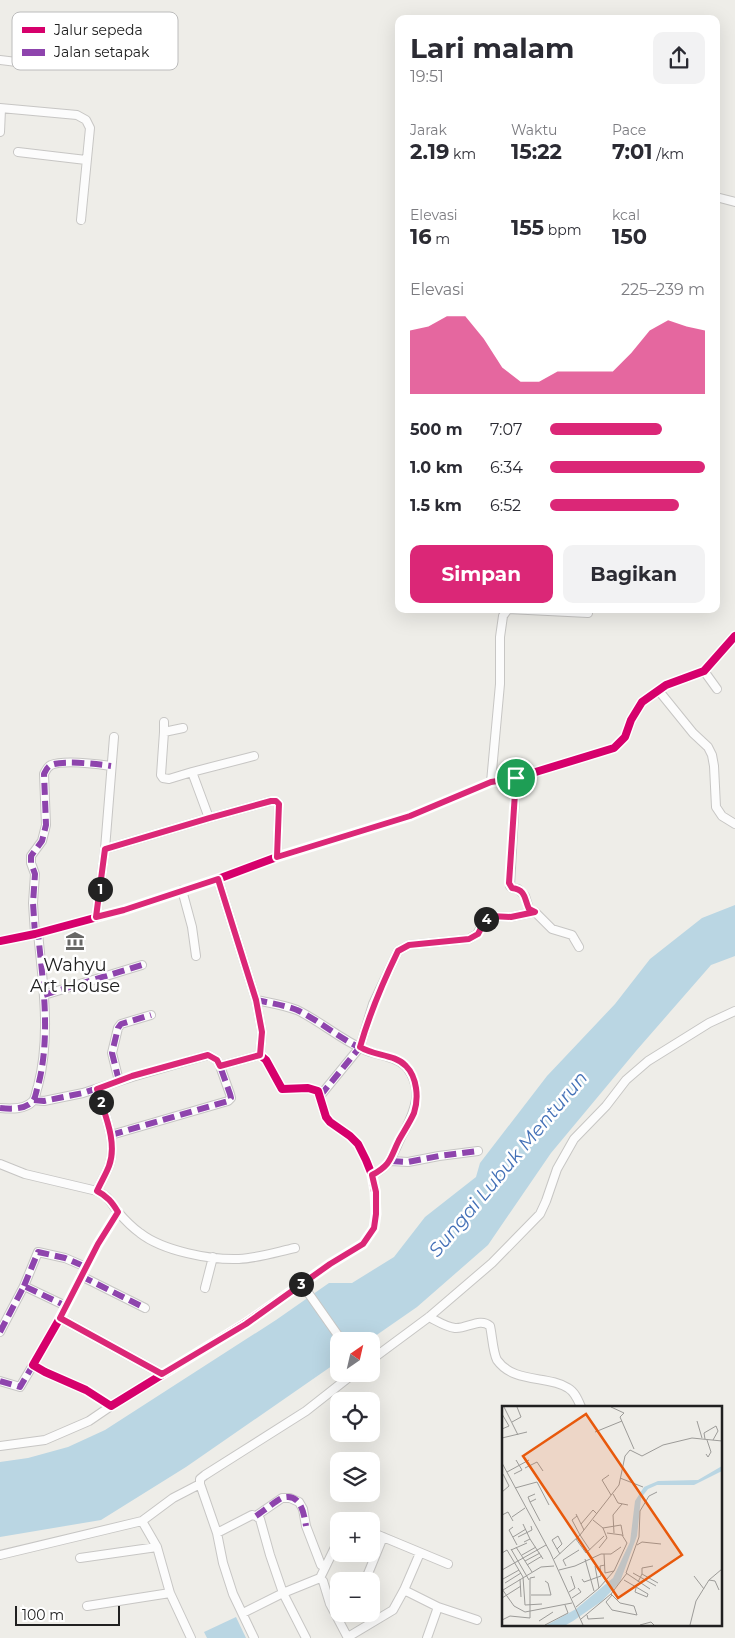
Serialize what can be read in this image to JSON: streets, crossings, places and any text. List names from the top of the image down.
{
  "water": ["Sungai Lubuk Menturun"],
  "places": {
    "museum": ["Wahyu Art House"]
  },
  "legend": ["Jalur sepeda", "Jalan setapak"],
  "scale_bar": "100 m",
  "north": "top right",
  "page": {
    "heading": ["Lari malam", "19:51"],
    "stats": [
      ["Jarak", "2.19 km"],
      ["Waktu", "15:22"],
      ["Pace", "7:01 /km"],
      ["Elevasi", "16 m"],
      ["155 bpm"],
      ["kcal", "150"]
    ],
    "chart": ["Elevasi", "225–239 m"],
    "list": [
      {
        "name": "500 m",
        "note": "7:07"
      },
      {
        "name": "1.0 km",
        "note": "6:34"
      },
      {
        "name": "1.5 km",
        "note": "6:52"
      }
    ],
    "buttons": ["Simpan", "Bagikan"],
    "pins": [
      "1",
      "4",
      "2",
      "3"
    ],
    "map_buttons": ["+", "−"],
    "scale": "100 m"
  }
}
